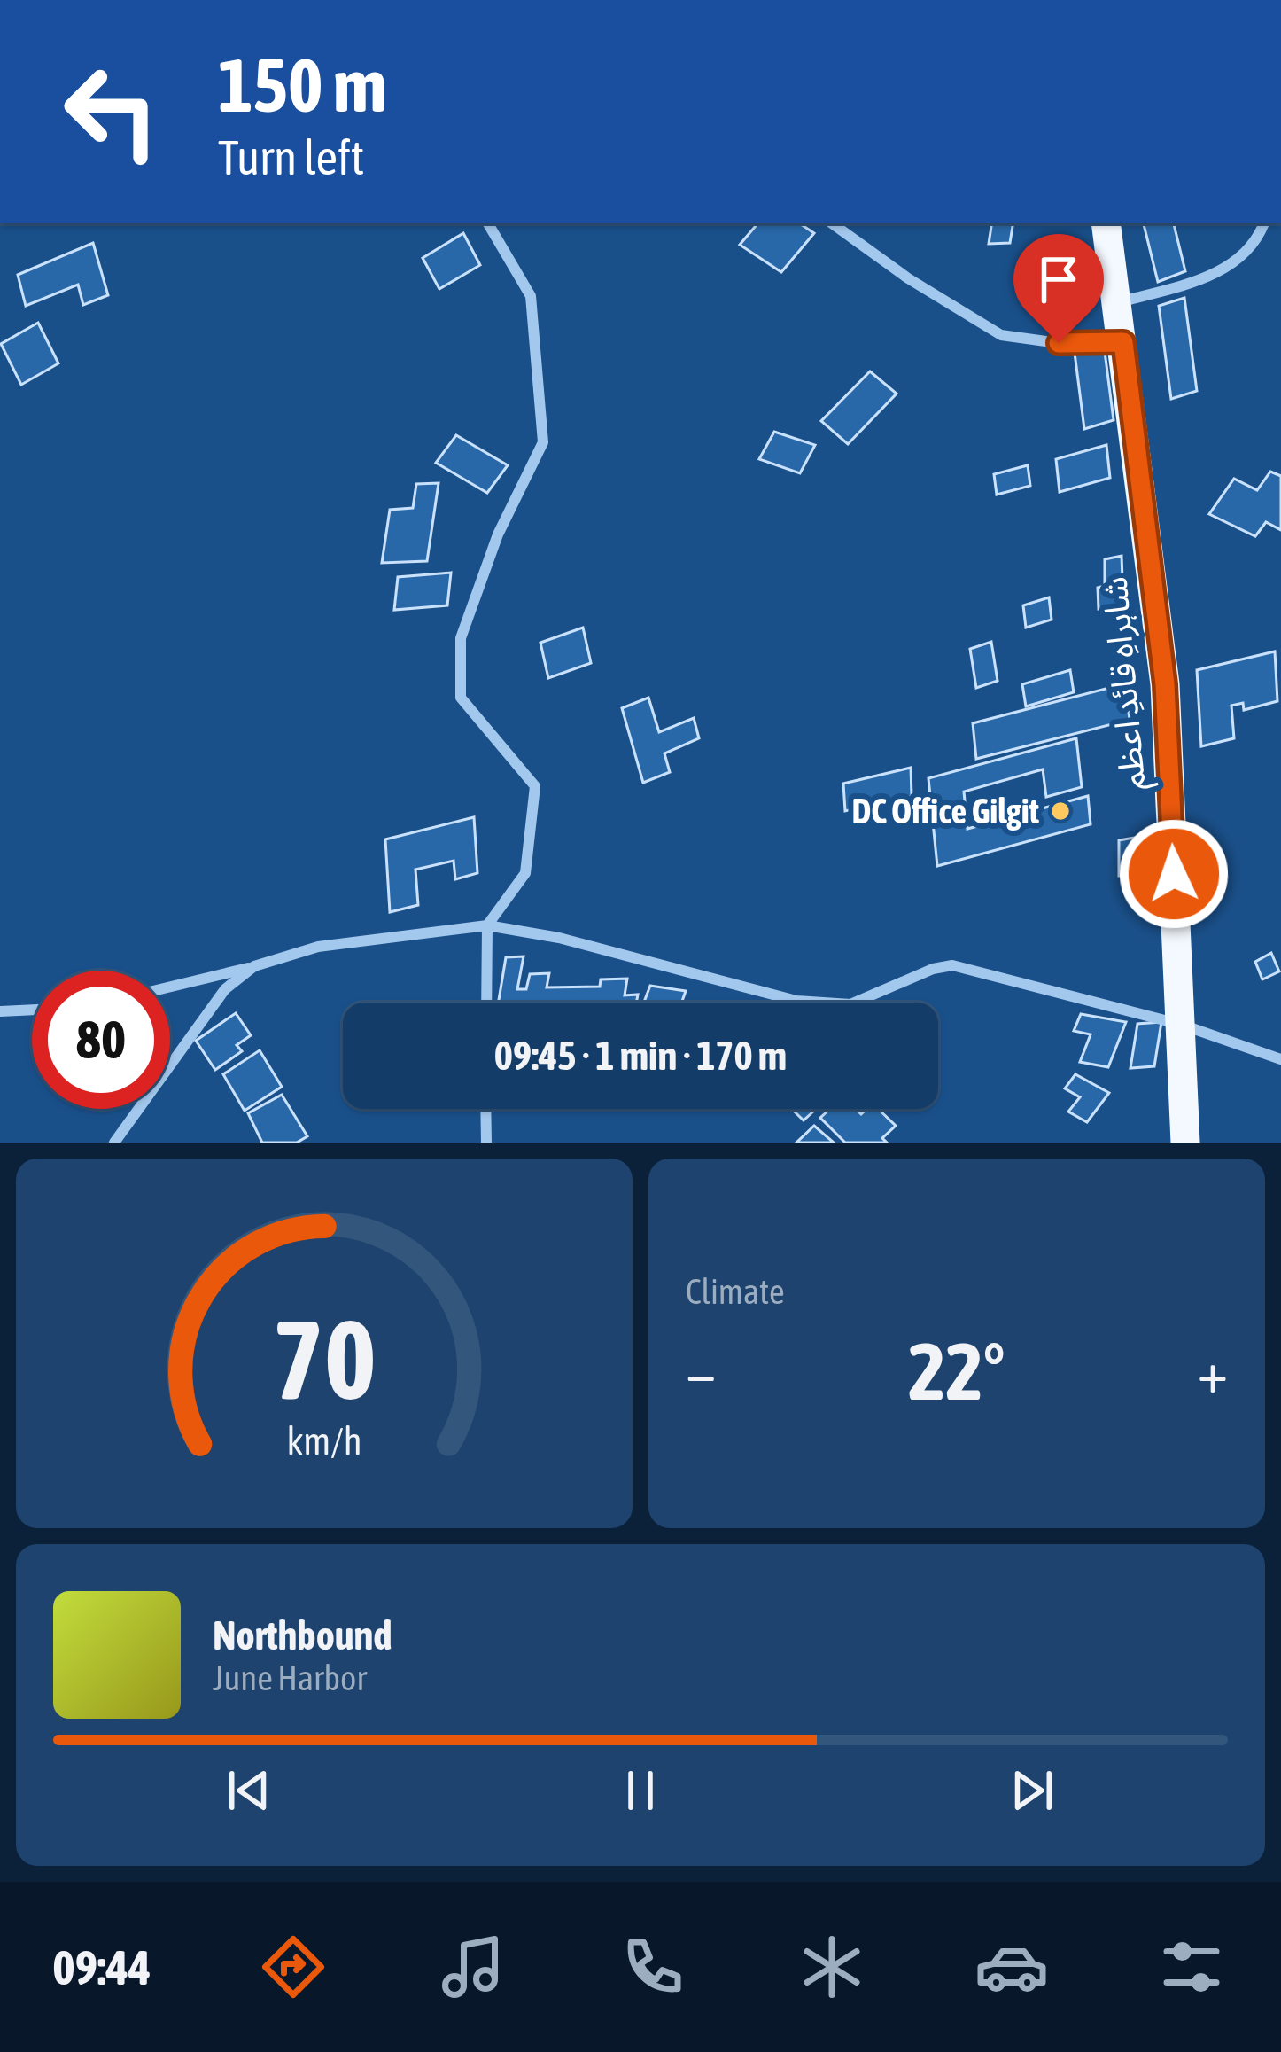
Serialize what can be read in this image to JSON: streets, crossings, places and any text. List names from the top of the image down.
{
  "streets": {
    "highway": ["شاہراہِ قائدِ اعظم"]
  },
  "places": ["DC Office Gilgit"],
  "page": {
    "turn": ["150 m", "Turn left"],
    "limit": "80",
    "trip": "09:45 · 1 min · 170 m",
    "tile": "Climate",
    "heat": ["−", "22°", "+"],
    "song": ["Northbound", "June Harbor"],
    "tabs": "09:44",
    "gauge": ["70", "km/h"]
  }
}
